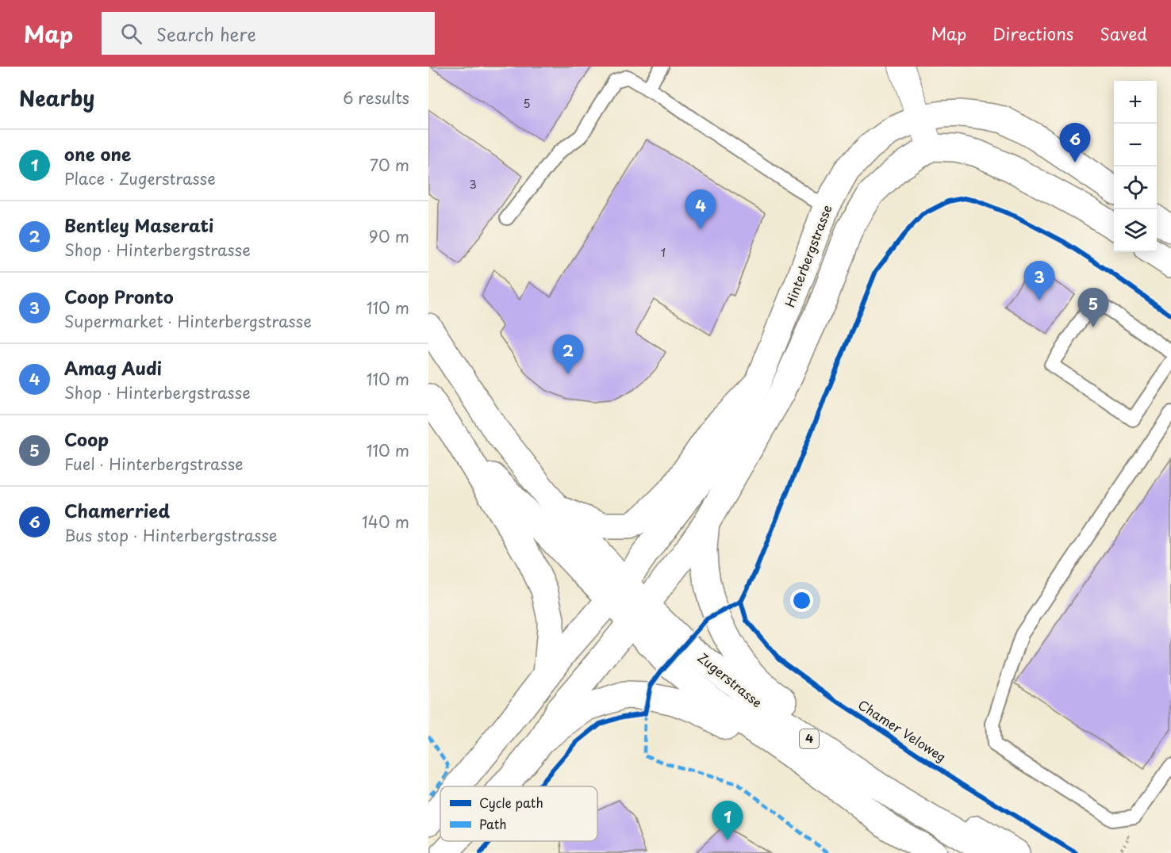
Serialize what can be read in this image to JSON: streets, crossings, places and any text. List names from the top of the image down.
{
  "streets": {
    "main road": ["Hinterbergstrasse", "Zugerstrasse", "4"],
    "cycle path": ["Chamer Veloweg"]
  },
  "crossings": [
    ["Hinterbergstrasse", "4"],
    ["Zugerstrasse", "4"]
  ],
  "house_numbers": ["5", "3", "1"],
  "legend": ["Cycle path", "Path"],
  "page": {
    "header": "Map",
    "search": "Search here",
    "nav": ["Map", "Directions", "Saved"],
    "heading": ["Nearby", "6 results"],
    "map_buttons": ["+", "−"],
    "pins": [
      "6",
      "4",
      "3",
      "5",
      "2",
      "1"
    ],
    "list": [
      {
        "mark": "1",
        "name": "one one",
        "note": "Place · Zugerstrasse",
        "value": "70 m"
      },
      {
        "mark": "2",
        "name": "Bentley Maserati",
        "note": "Shop · Hinterbergstrasse",
        "value": "90 m"
      },
      {
        "mark": "3",
        "name": "Coop Pronto",
        "note": "Supermarket · Hinterbergstrasse",
        "value": "110 m"
      },
      {
        "mark": "4",
        "name": "Amag Audi",
        "note": "Shop · Hinterbergstrasse",
        "value": "110 m"
      },
      {
        "mark": "5",
        "name": "Coop",
        "note": "Fuel · Hinterbergstrasse",
        "value": "110 m"
      },
      {
        "mark": "6",
        "name": "Chamerried",
        "note": "Bus stop · Hinterbergstrasse",
        "value": "140 m"
      }
    ]
  }
}
